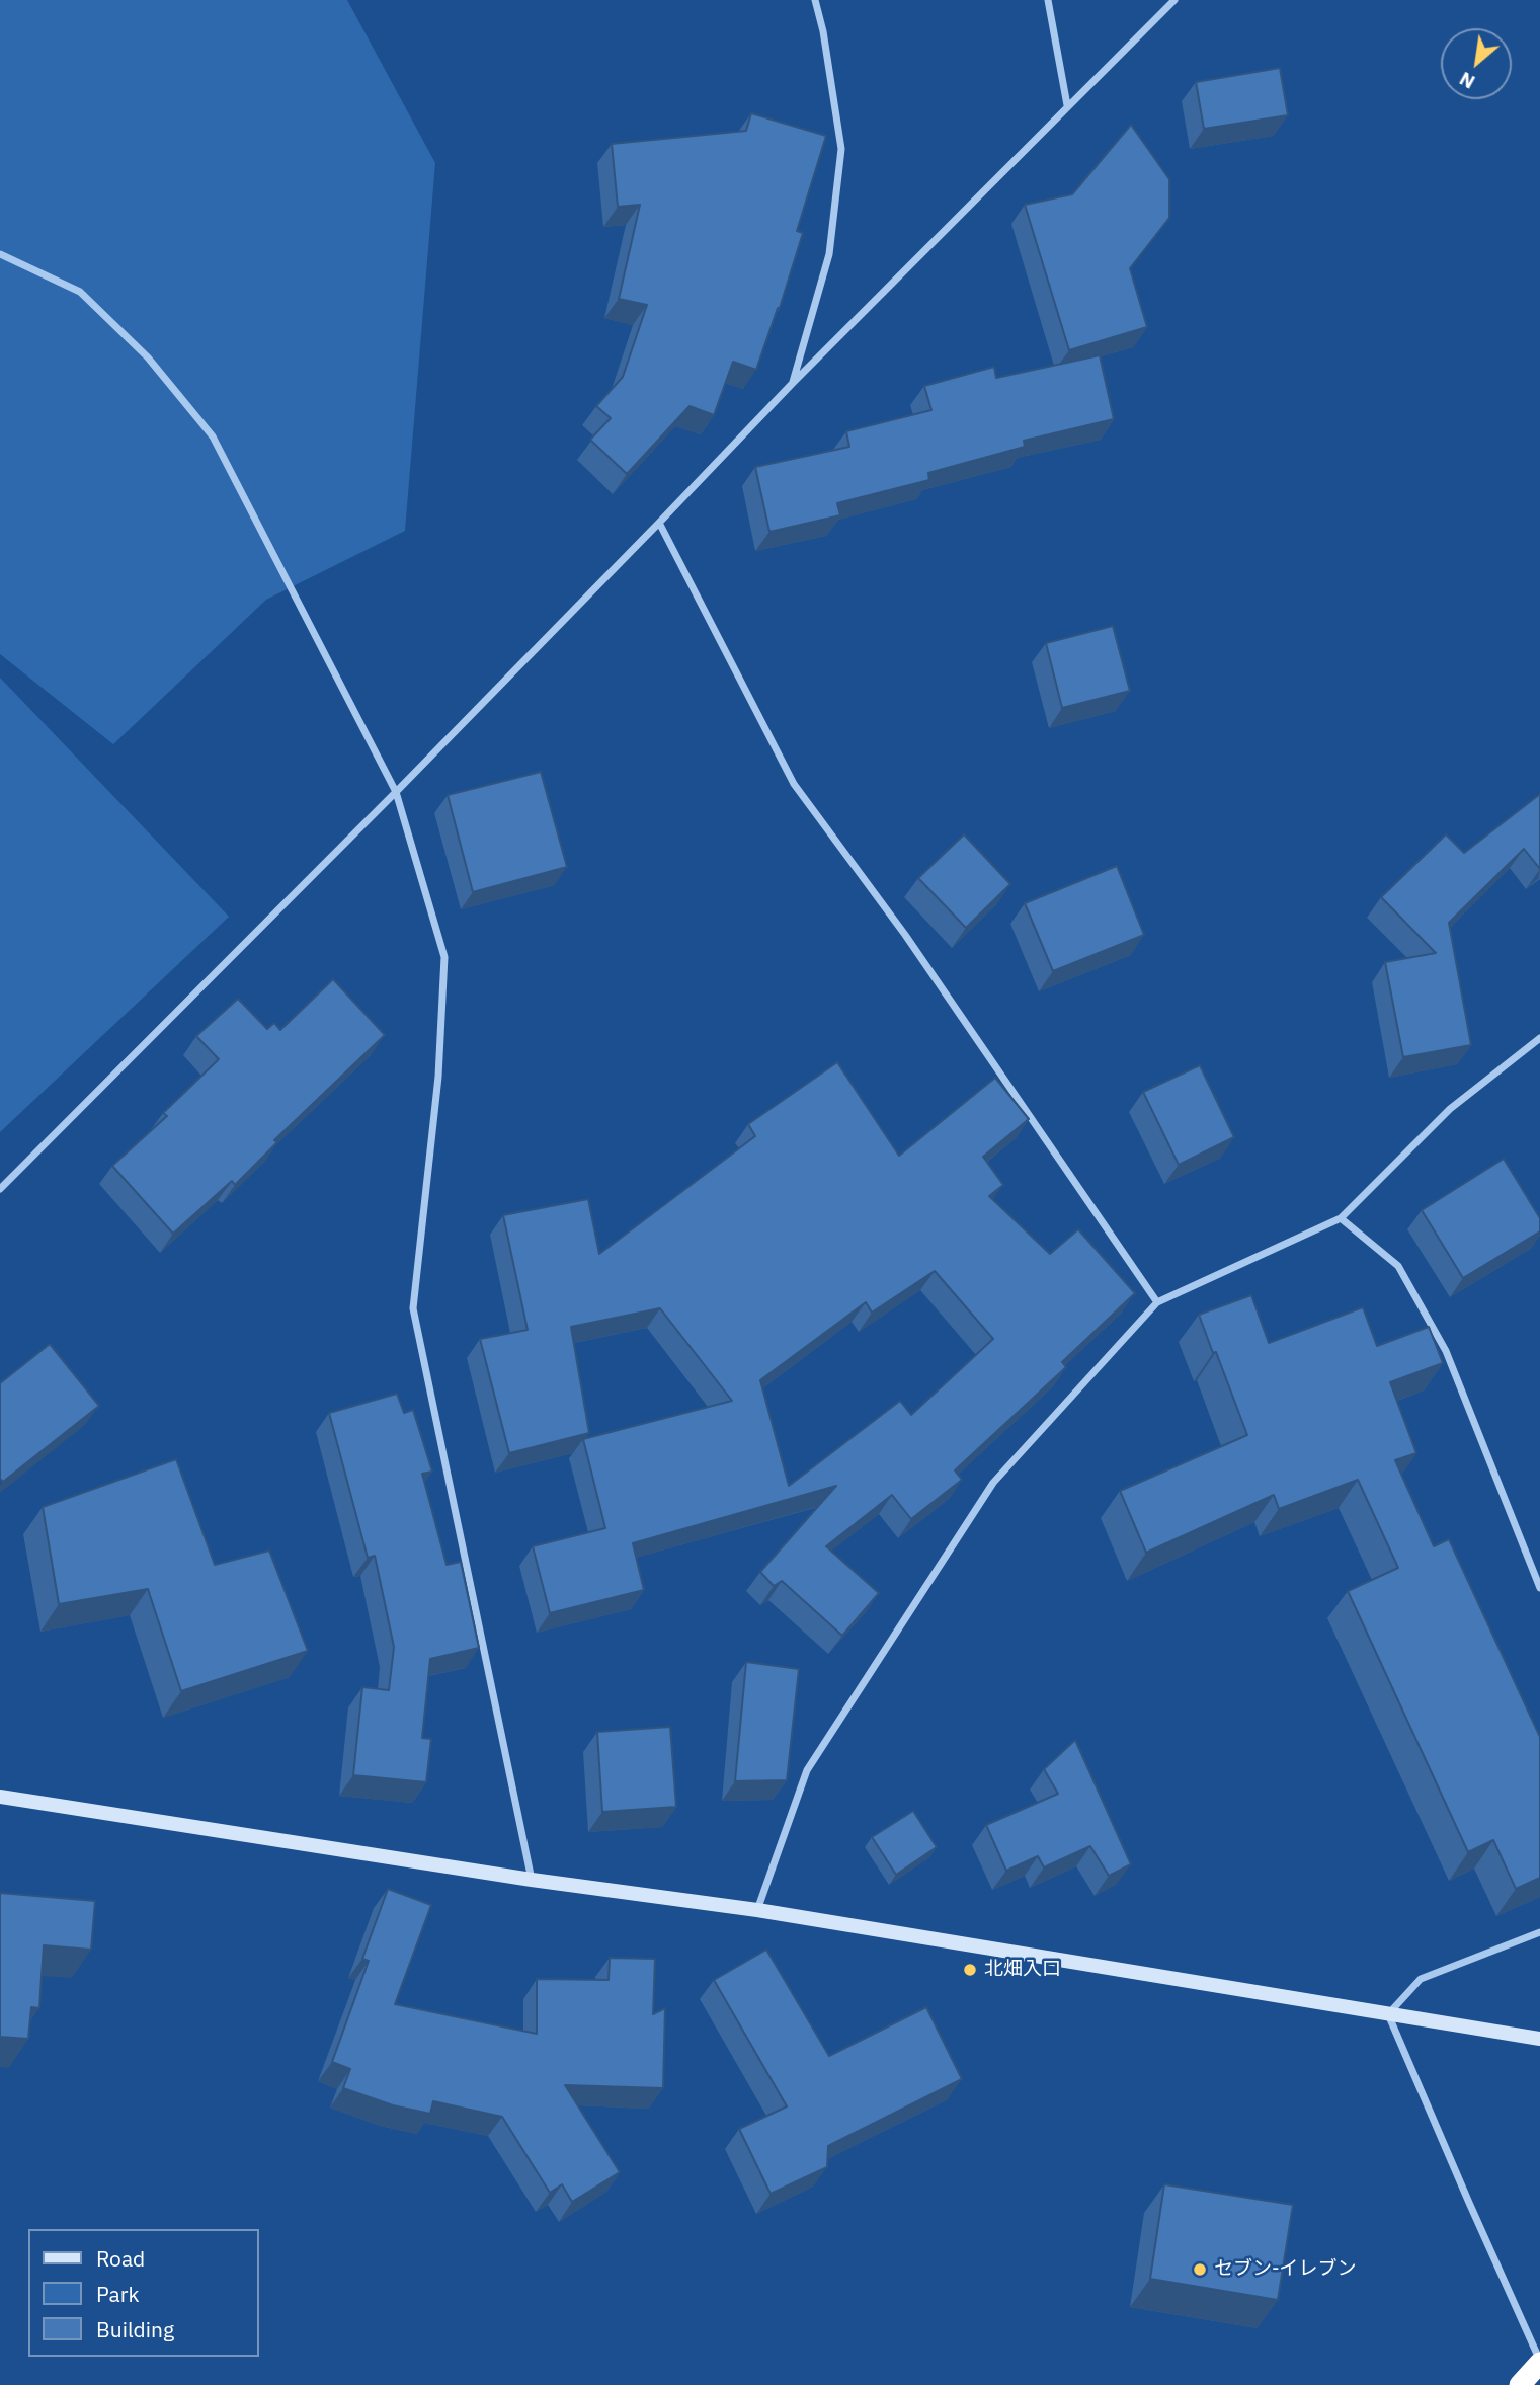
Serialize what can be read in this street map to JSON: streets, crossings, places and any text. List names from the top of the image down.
{
  "places": ["北畑入口", "セブン-イレブン"],
  "legend": ["Road", "Park", "Building"],
  "north": "bottom left"
}
